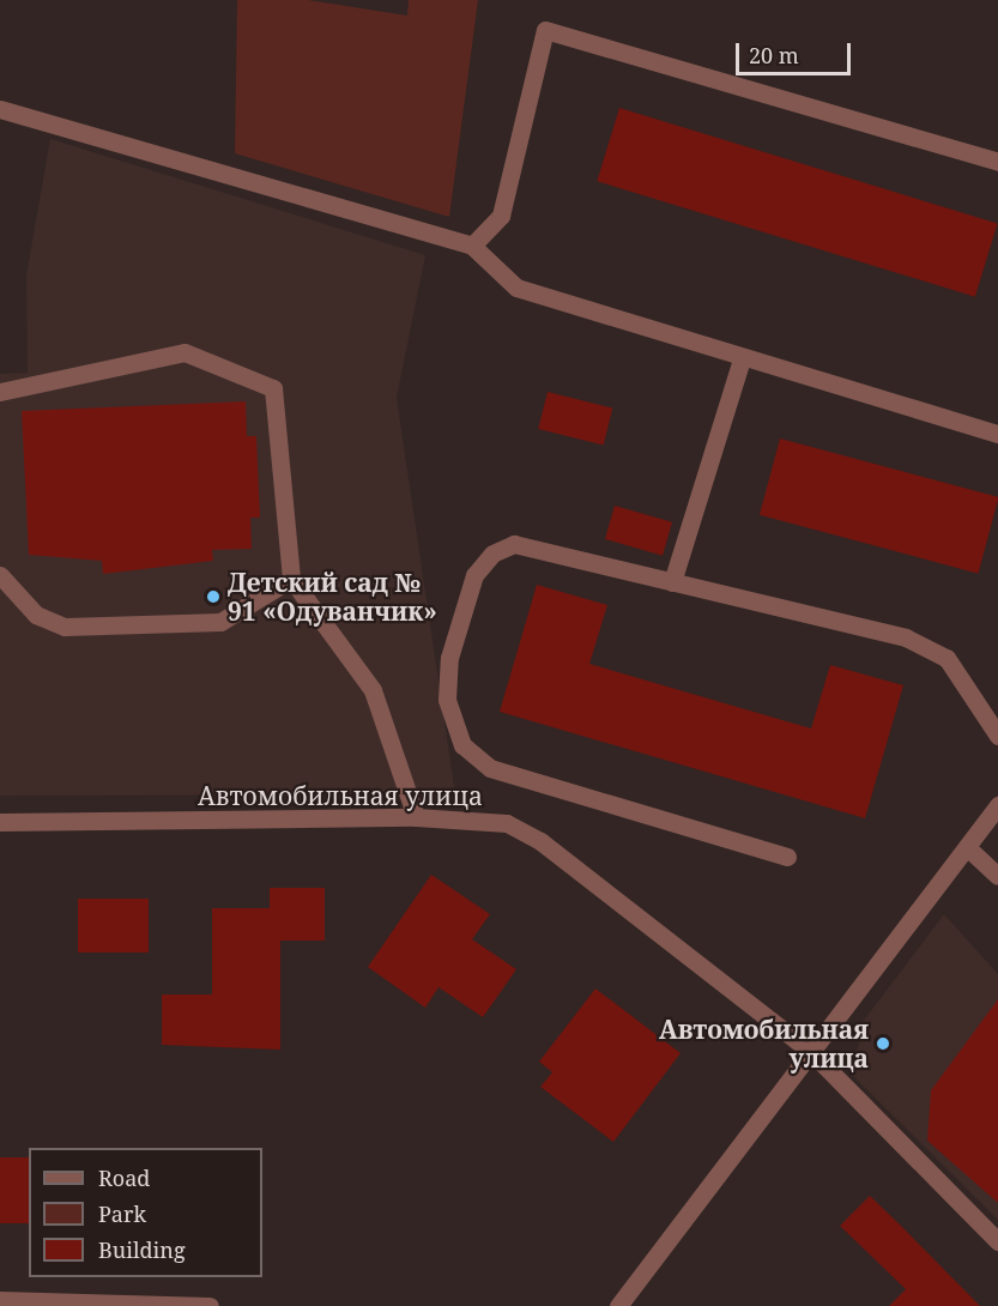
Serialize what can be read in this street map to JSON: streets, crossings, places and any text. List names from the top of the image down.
{
  "streets": {
    "street": ["Автомобильная улица"]
  },
  "places": ["Детский сад № 91 «Одуванчик»", "Автомобильная улица"],
  "legend": ["Road", "Park", "Building"],
  "scale_bar": "20 m"
}
